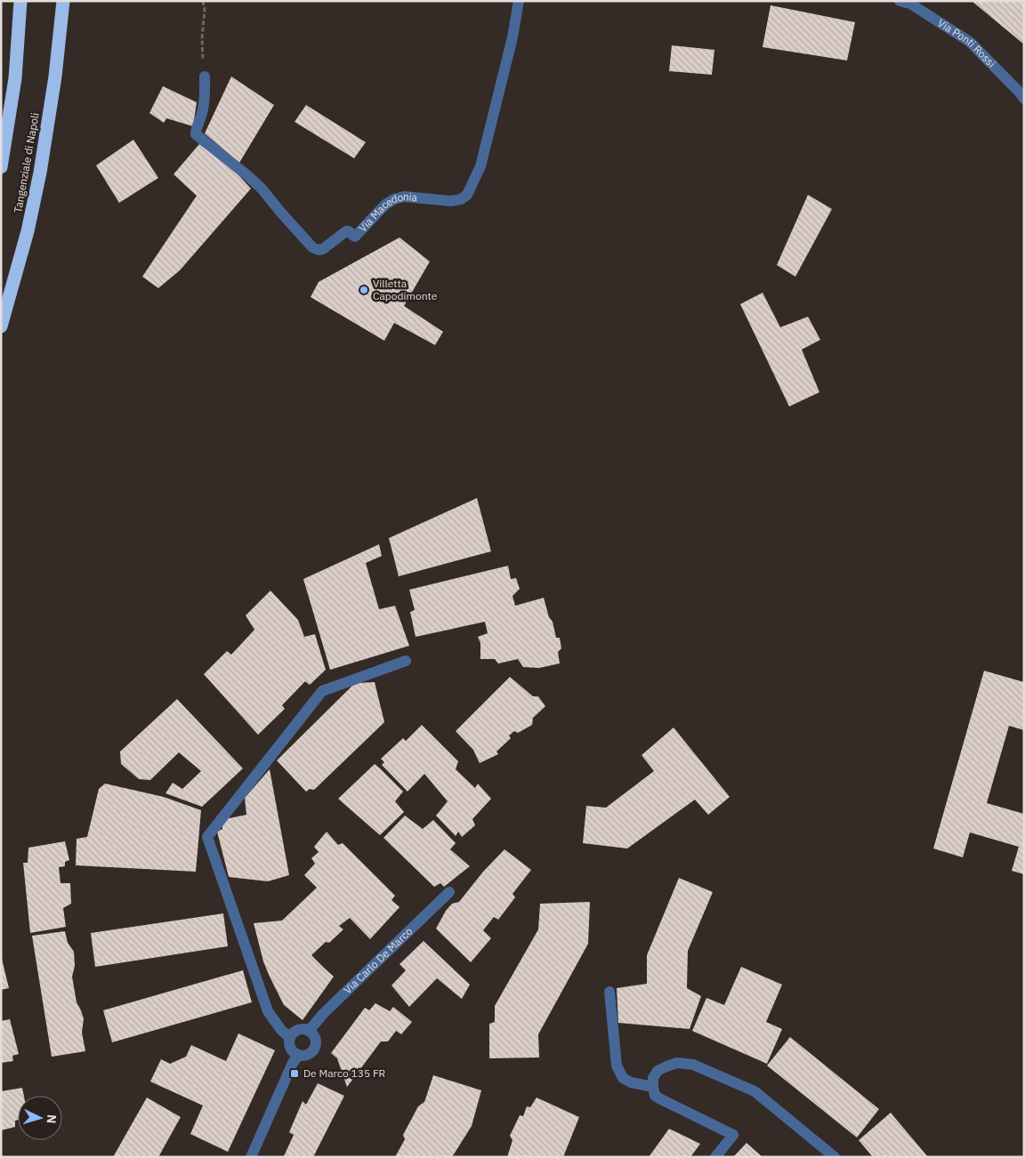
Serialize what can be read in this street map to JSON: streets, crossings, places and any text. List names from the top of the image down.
{
  "streets": {
    "highway": ["Tangenziale di Napoli"],
    "street": ["Via Ponti Rossi", "Via Macedonia", "Via Carlo De Marco"]
  },
  "places": {
    "other": ["Villetta Capodimonte"],
    "transit": ["De Marco 135 FR"]
  },
  "north": "right"
}
